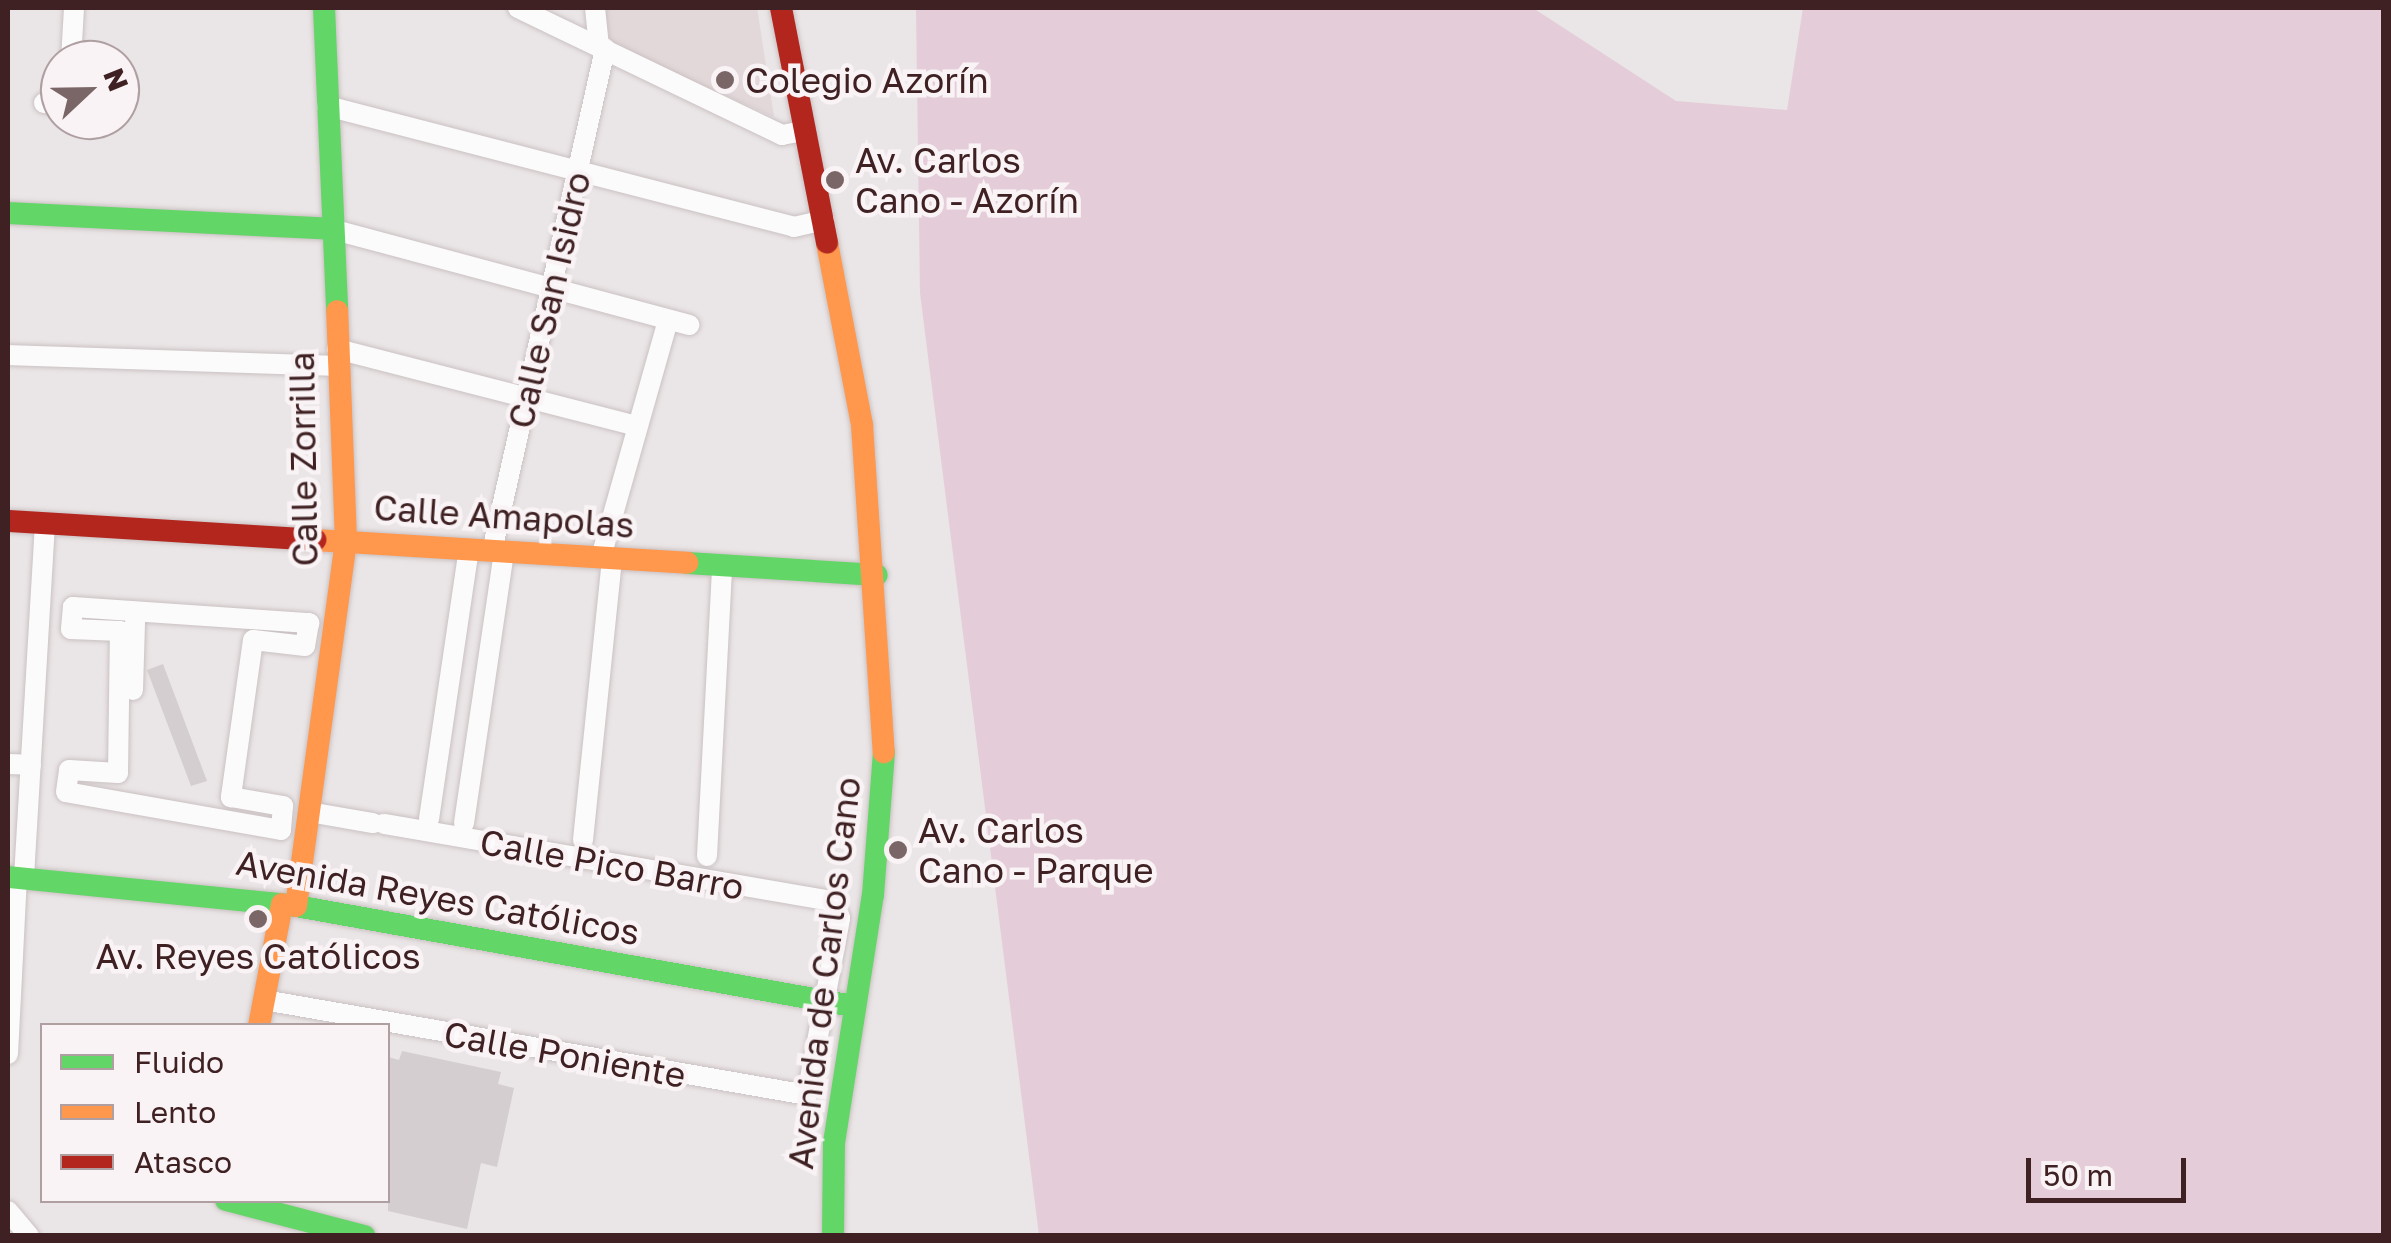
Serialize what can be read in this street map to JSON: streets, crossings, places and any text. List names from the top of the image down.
{
  "streets": {
    "street": [
      "Calle San Isidro",
      "Calle Zorrilla",
      "Calle Amapolas",
      "Calle Pico Barro",
      "Avenida Reyes Católicos",
      "Avenida de Carlos Cano",
      "Calle Poniente"
    ]
  },
  "crossings": [
    ["Calle San Isidro", "Calle Amapolas"],
    ["Calle Zorrilla", "Calle Amapolas"],
    ["Calle Zorrilla", "Calle Pico Barro"],
    ["Calle Zorrilla", "Avenida Reyes Católicos"],
    ["Calle Zorrilla", "Calle Poniente"],
    ["Calle Amapolas", "Avenida de Carlos Cano"],
    ["Calle Pico Barro", "Avenida de Carlos Cano"],
    ["Avenida Reyes Católicos", "Avenida de Carlos Cano"],
    ["Avenida de Carlos Cano", "Calle Poniente"]
  ],
  "places": [
    "Colegio Azorín",
    "Av. Carlos Cano - Azorín",
    "Av. Carlos Cano - Parque",
    "Av. Reyes Católicos"
  ],
  "legend": ["Fluido", "Lento", "Atasco"],
  "scale_bar": "50 m",
  "north": "right"
}
